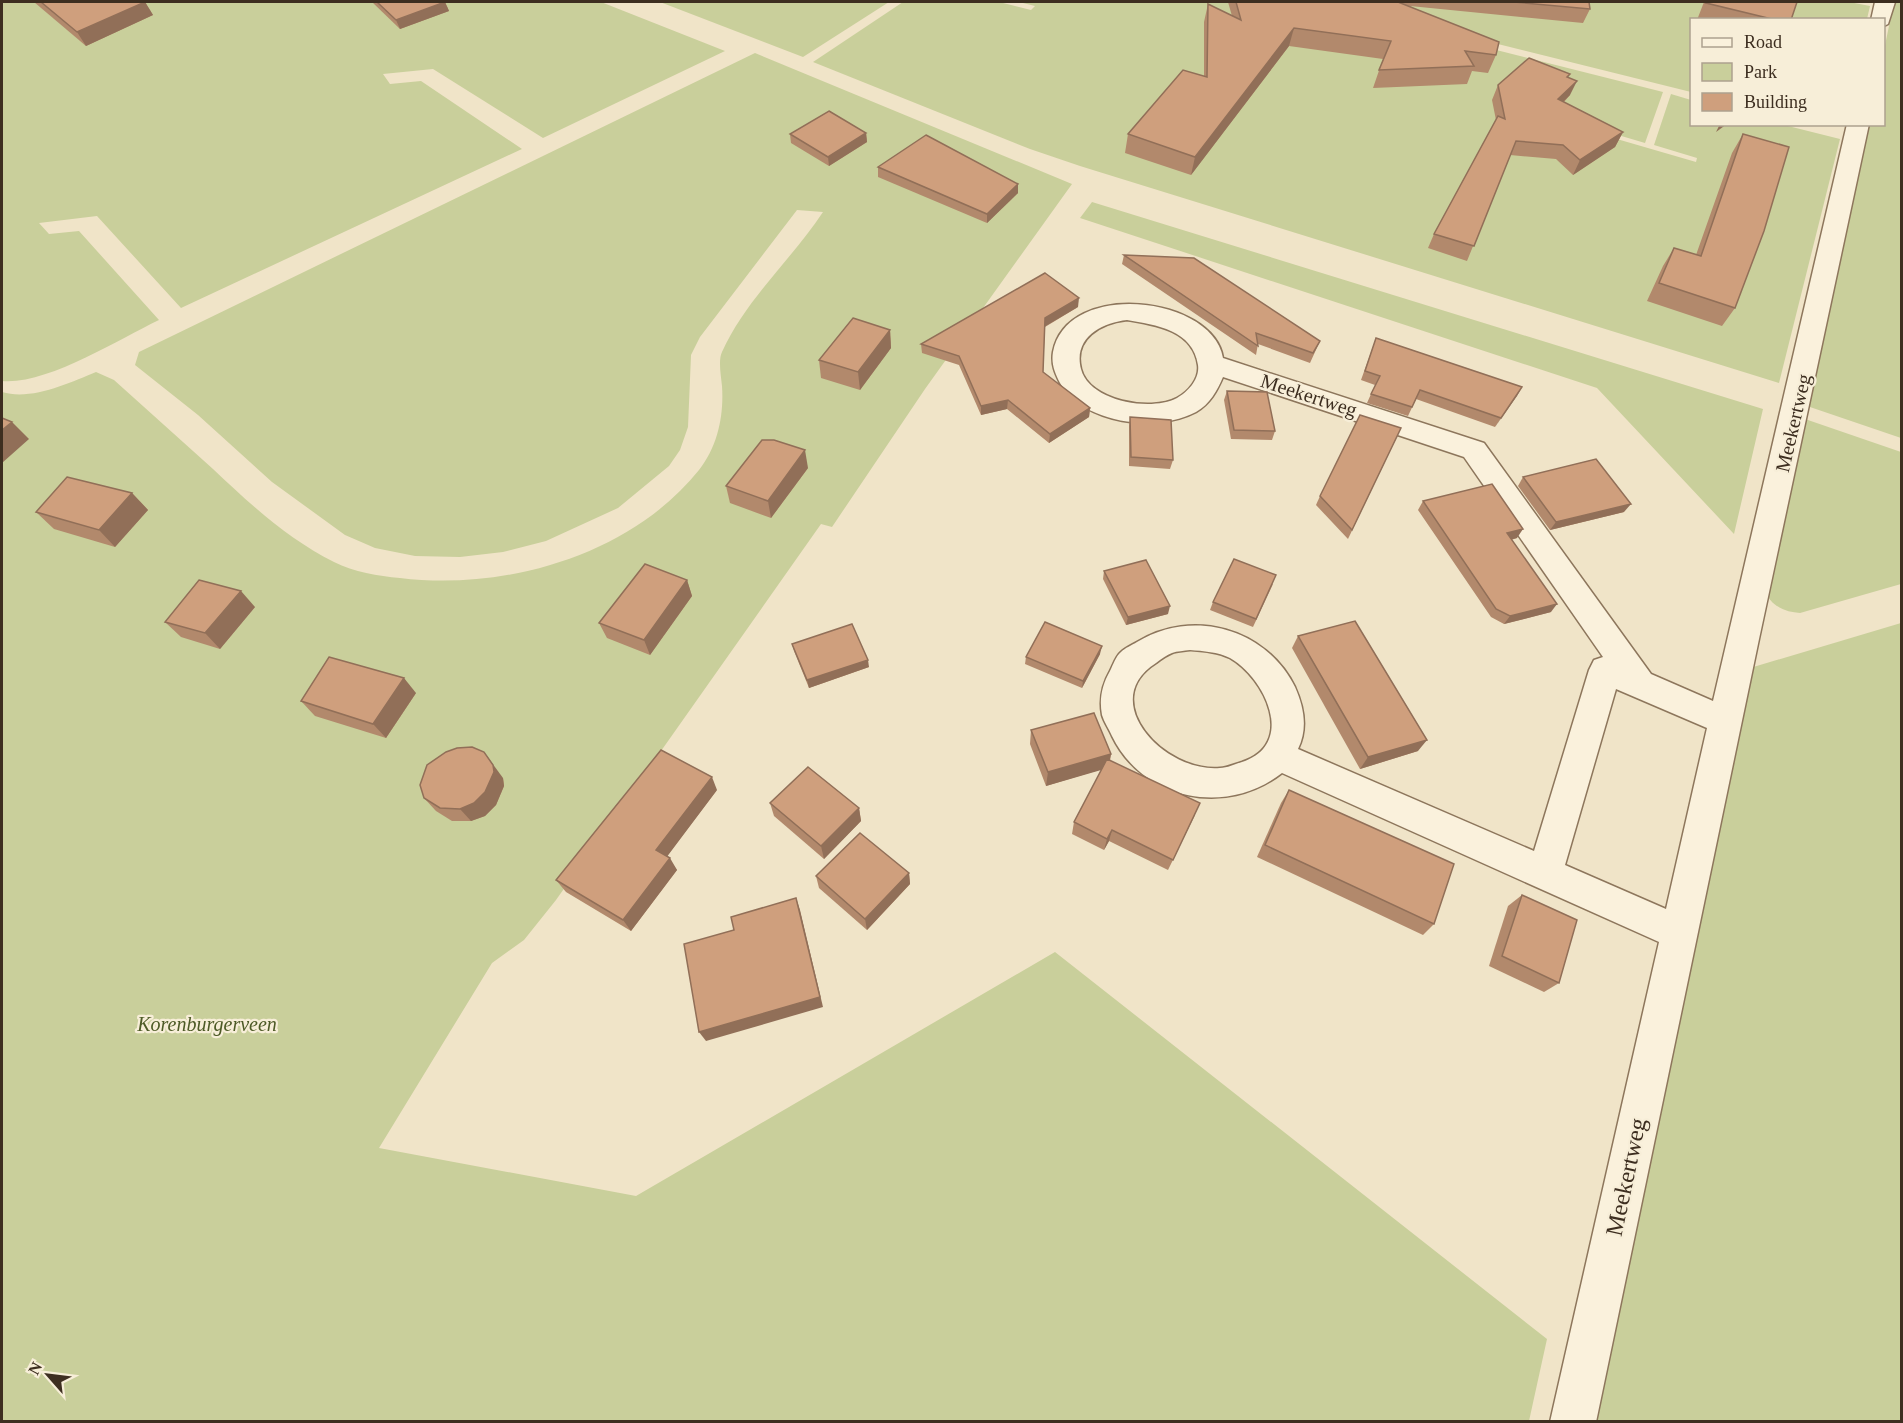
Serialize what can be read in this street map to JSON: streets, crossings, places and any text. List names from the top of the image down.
{
  "streets": {
    "street": ["Meekertweg"]
  },
  "parks": ["Korenburgerveen"],
  "legend": ["Road", "Park", "Building"],
  "north": "top left"
}
